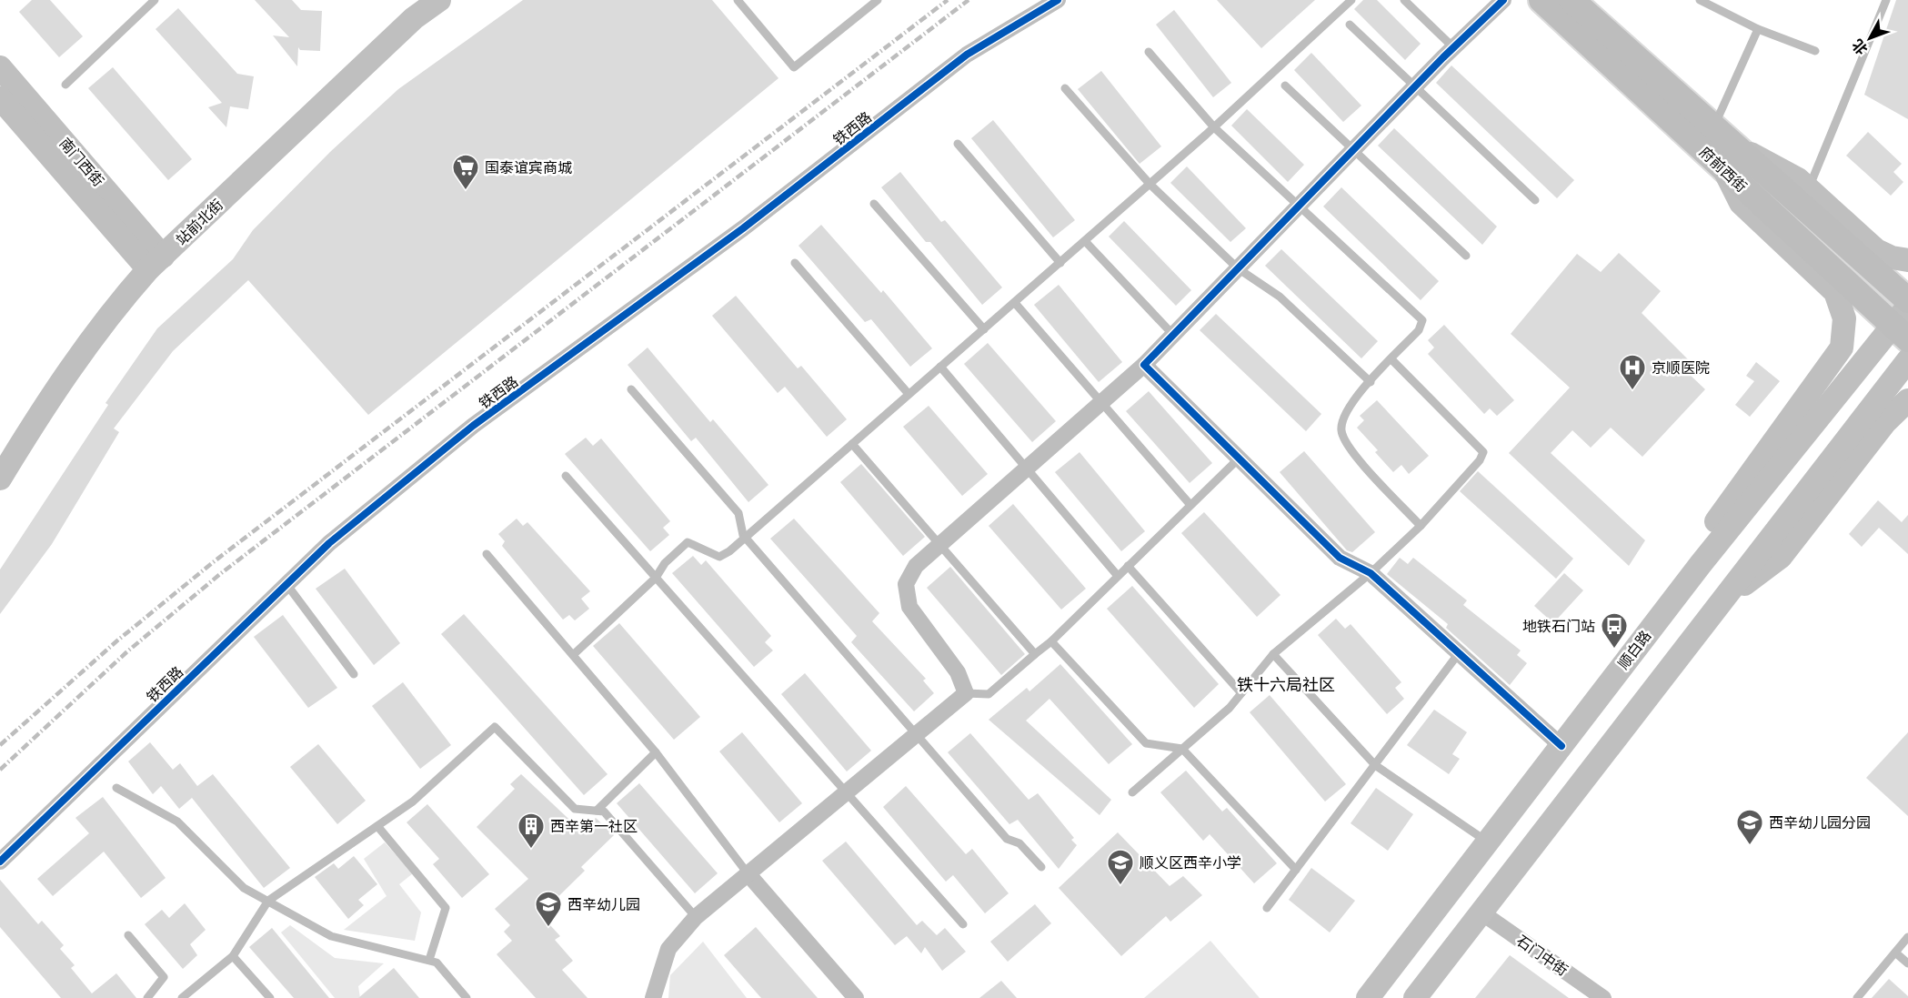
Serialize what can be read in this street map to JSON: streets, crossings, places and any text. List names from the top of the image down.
{
  "streets": {
    "main road": [
      "南门西街",
      "府前西街",
      "站前北街",
      "顺白路"
    ],
    "street": ["铁西路", "石门中街"]
  },
  "crossings": [
    ["南门西街", "站前北街"],
    ["府前西街", "顺白路"]
  ],
  "districts": ["铁十六局社区"],
  "places": {
    "supermarket": ["国泰谊宾商城"],
    "hospital": ["京顺医院"],
    "bus stop": ["地铁石门站"],
    "school or university": ["西辛幼儿园分园", "顺义区西辛小学", "西辛幼儿园"],
    "building": ["西辛第一社区"]
  },
  "north": "bottom left"
}
